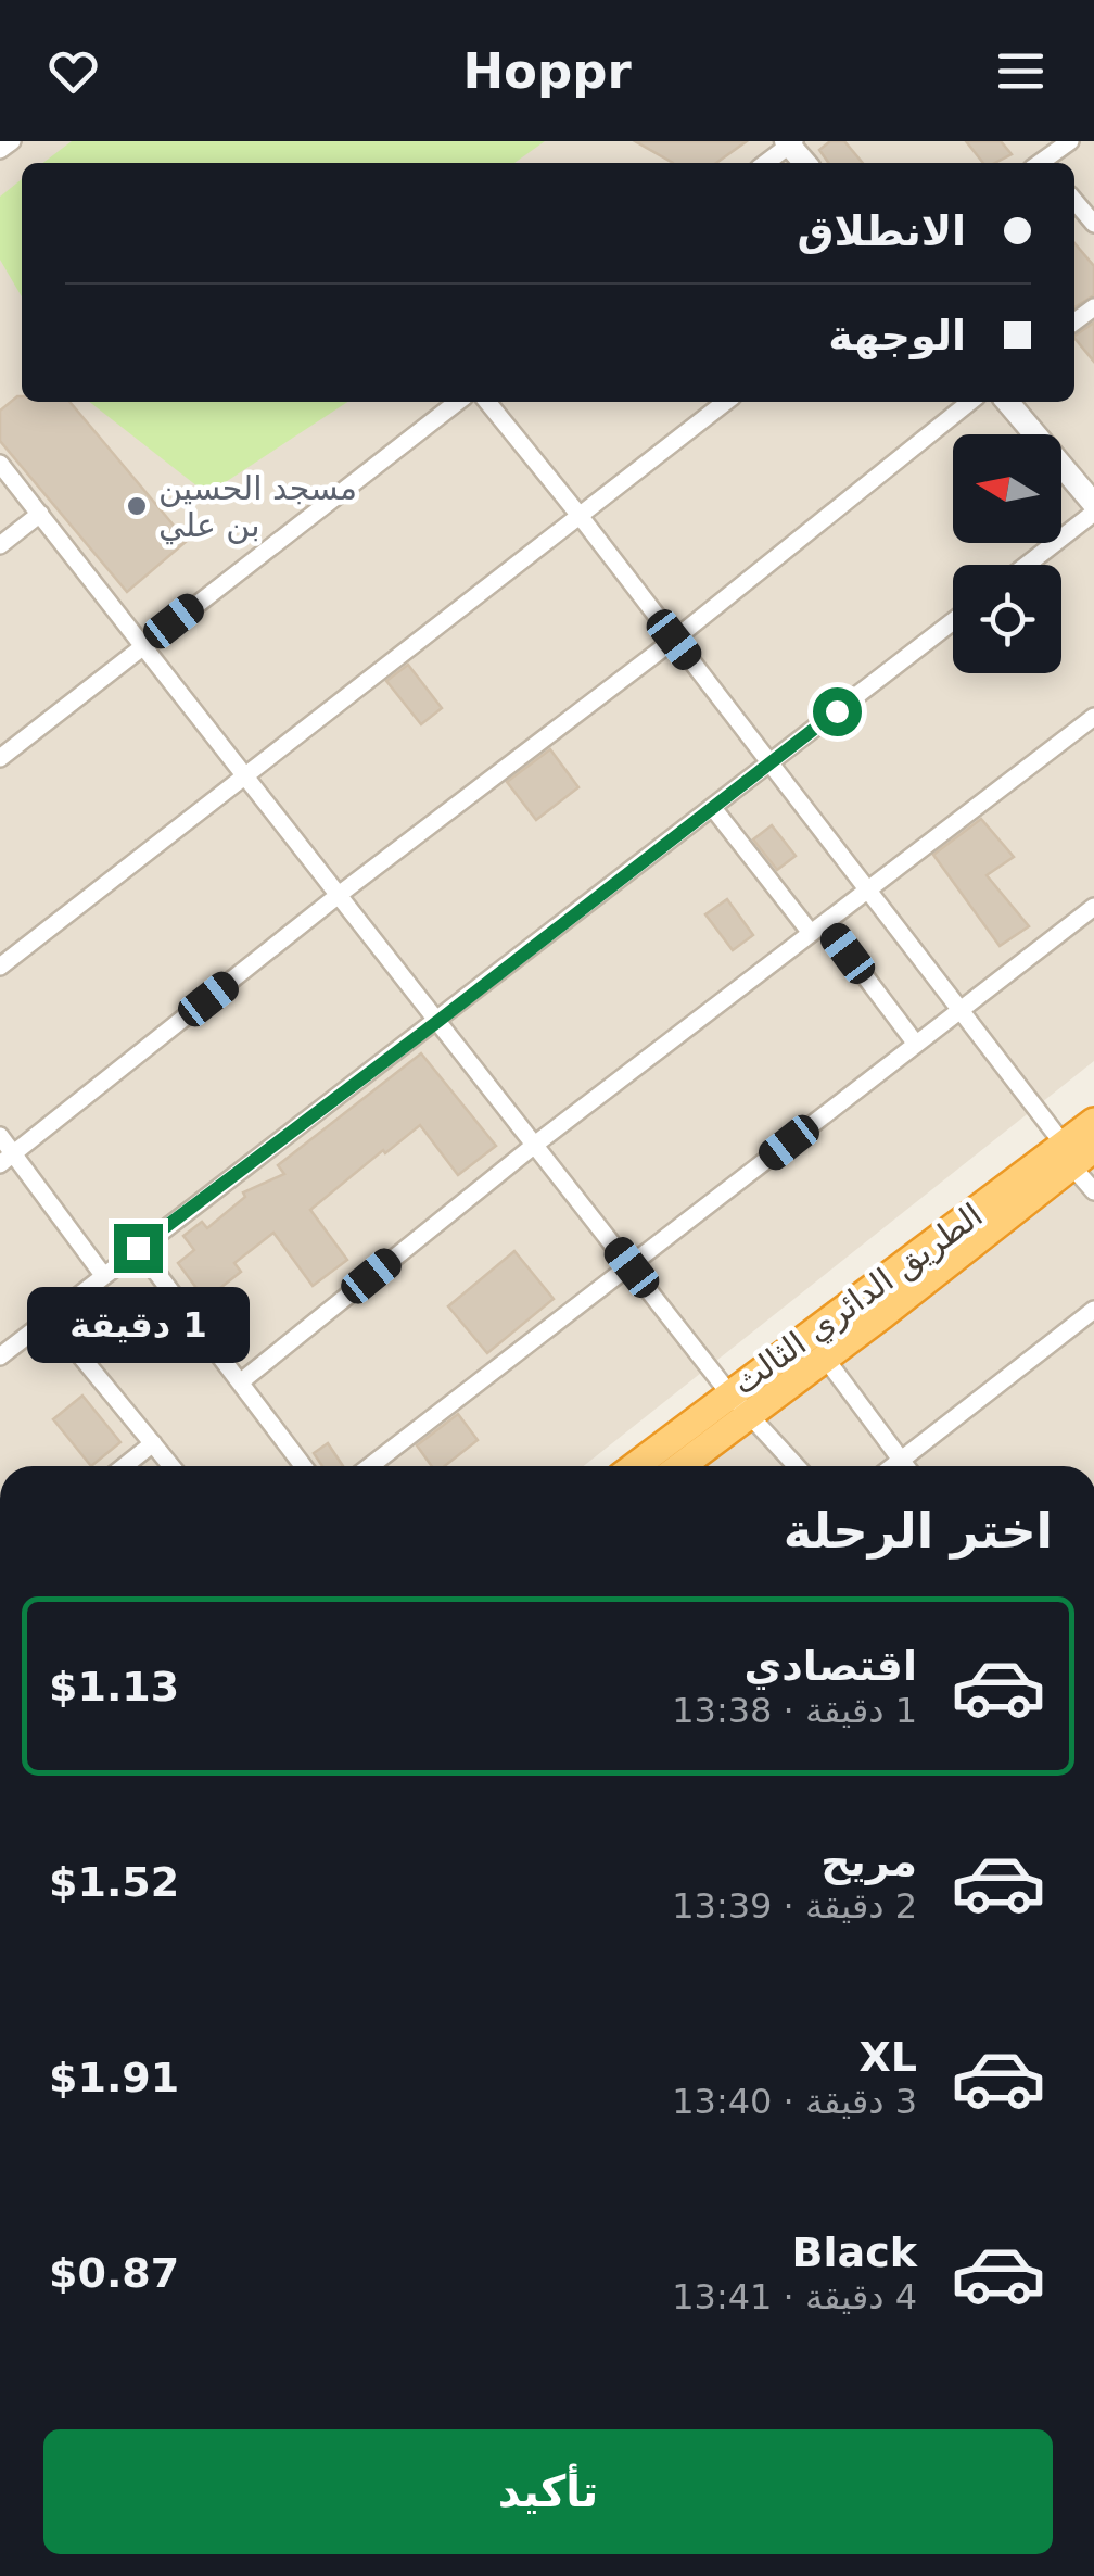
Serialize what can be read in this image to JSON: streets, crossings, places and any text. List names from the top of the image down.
{
  "streets": {
    "highway": ["الطريق الدائري الثالث"]
  },
  "places": ["مسجد الحسين بن علي"],
  "north": "left",
  "page": {
    "header": "Hoppr",
    "banner": ["الانطلاق", "الوجهة"],
    "bubble": "1 دقيقة",
    "heading": "اختر الرحلة",
    "list": [
      {
        "name": "اقتصادي",
        "note": "1 دقيقة · 13:38",
        "value": "$1.13"
      },
      {
        "name": "مريح",
        "note": "2 دقيقة · 13:39",
        "value": "$1.52"
      },
      {
        "name": "XL",
        "note": "3 دقيقة · 13:40",
        "value": "$1.91"
      },
      {
        "name": "Black",
        "note": "4 دقيقة · 13:41",
        "value": "$0.87"
      }
    ],
    "buttons": "تأكيد"
  }
}
